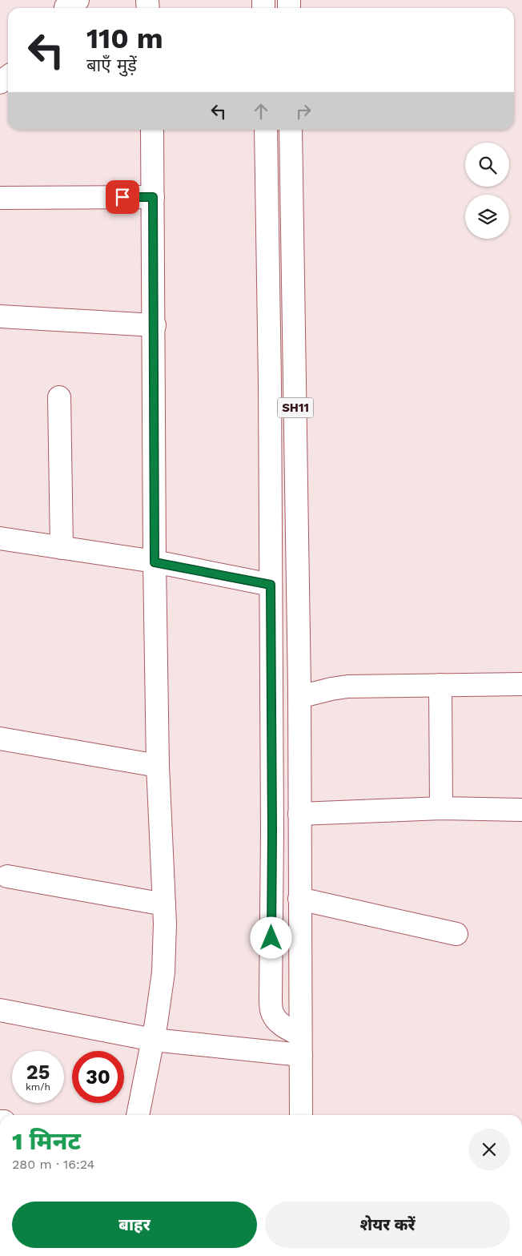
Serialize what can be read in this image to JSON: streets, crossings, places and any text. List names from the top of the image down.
{
  "streets": {
    "street": ["SH11"]
  },
  "page": {
    "turn": ["110 m", "बाएँ मुड़ें"],
    "speed": "25 km/h",
    "limit": "30",
    "heading": ["1 मिनट", "280 m · 16:24"],
    "buttons": ["बाहर", "शेयर करें"]
  }
}
